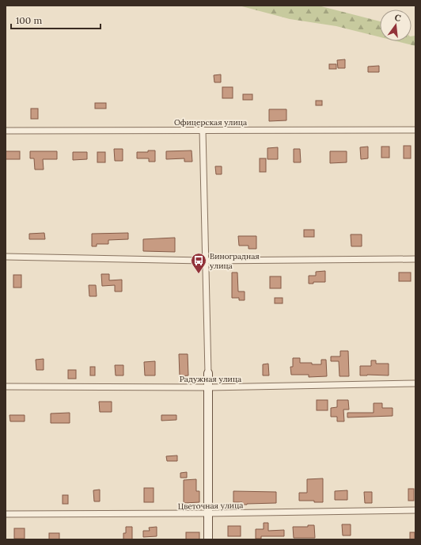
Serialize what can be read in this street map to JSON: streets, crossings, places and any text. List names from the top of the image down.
{
  "streets": {
    "street": ["Офицерская улица", "Радужная улица", "Цветочная улица"]
  },
  "places": {
    "bus stop": ["Виноградная улица"]
  },
  "scale_bar": "100 m",
  "north": "top"
}
